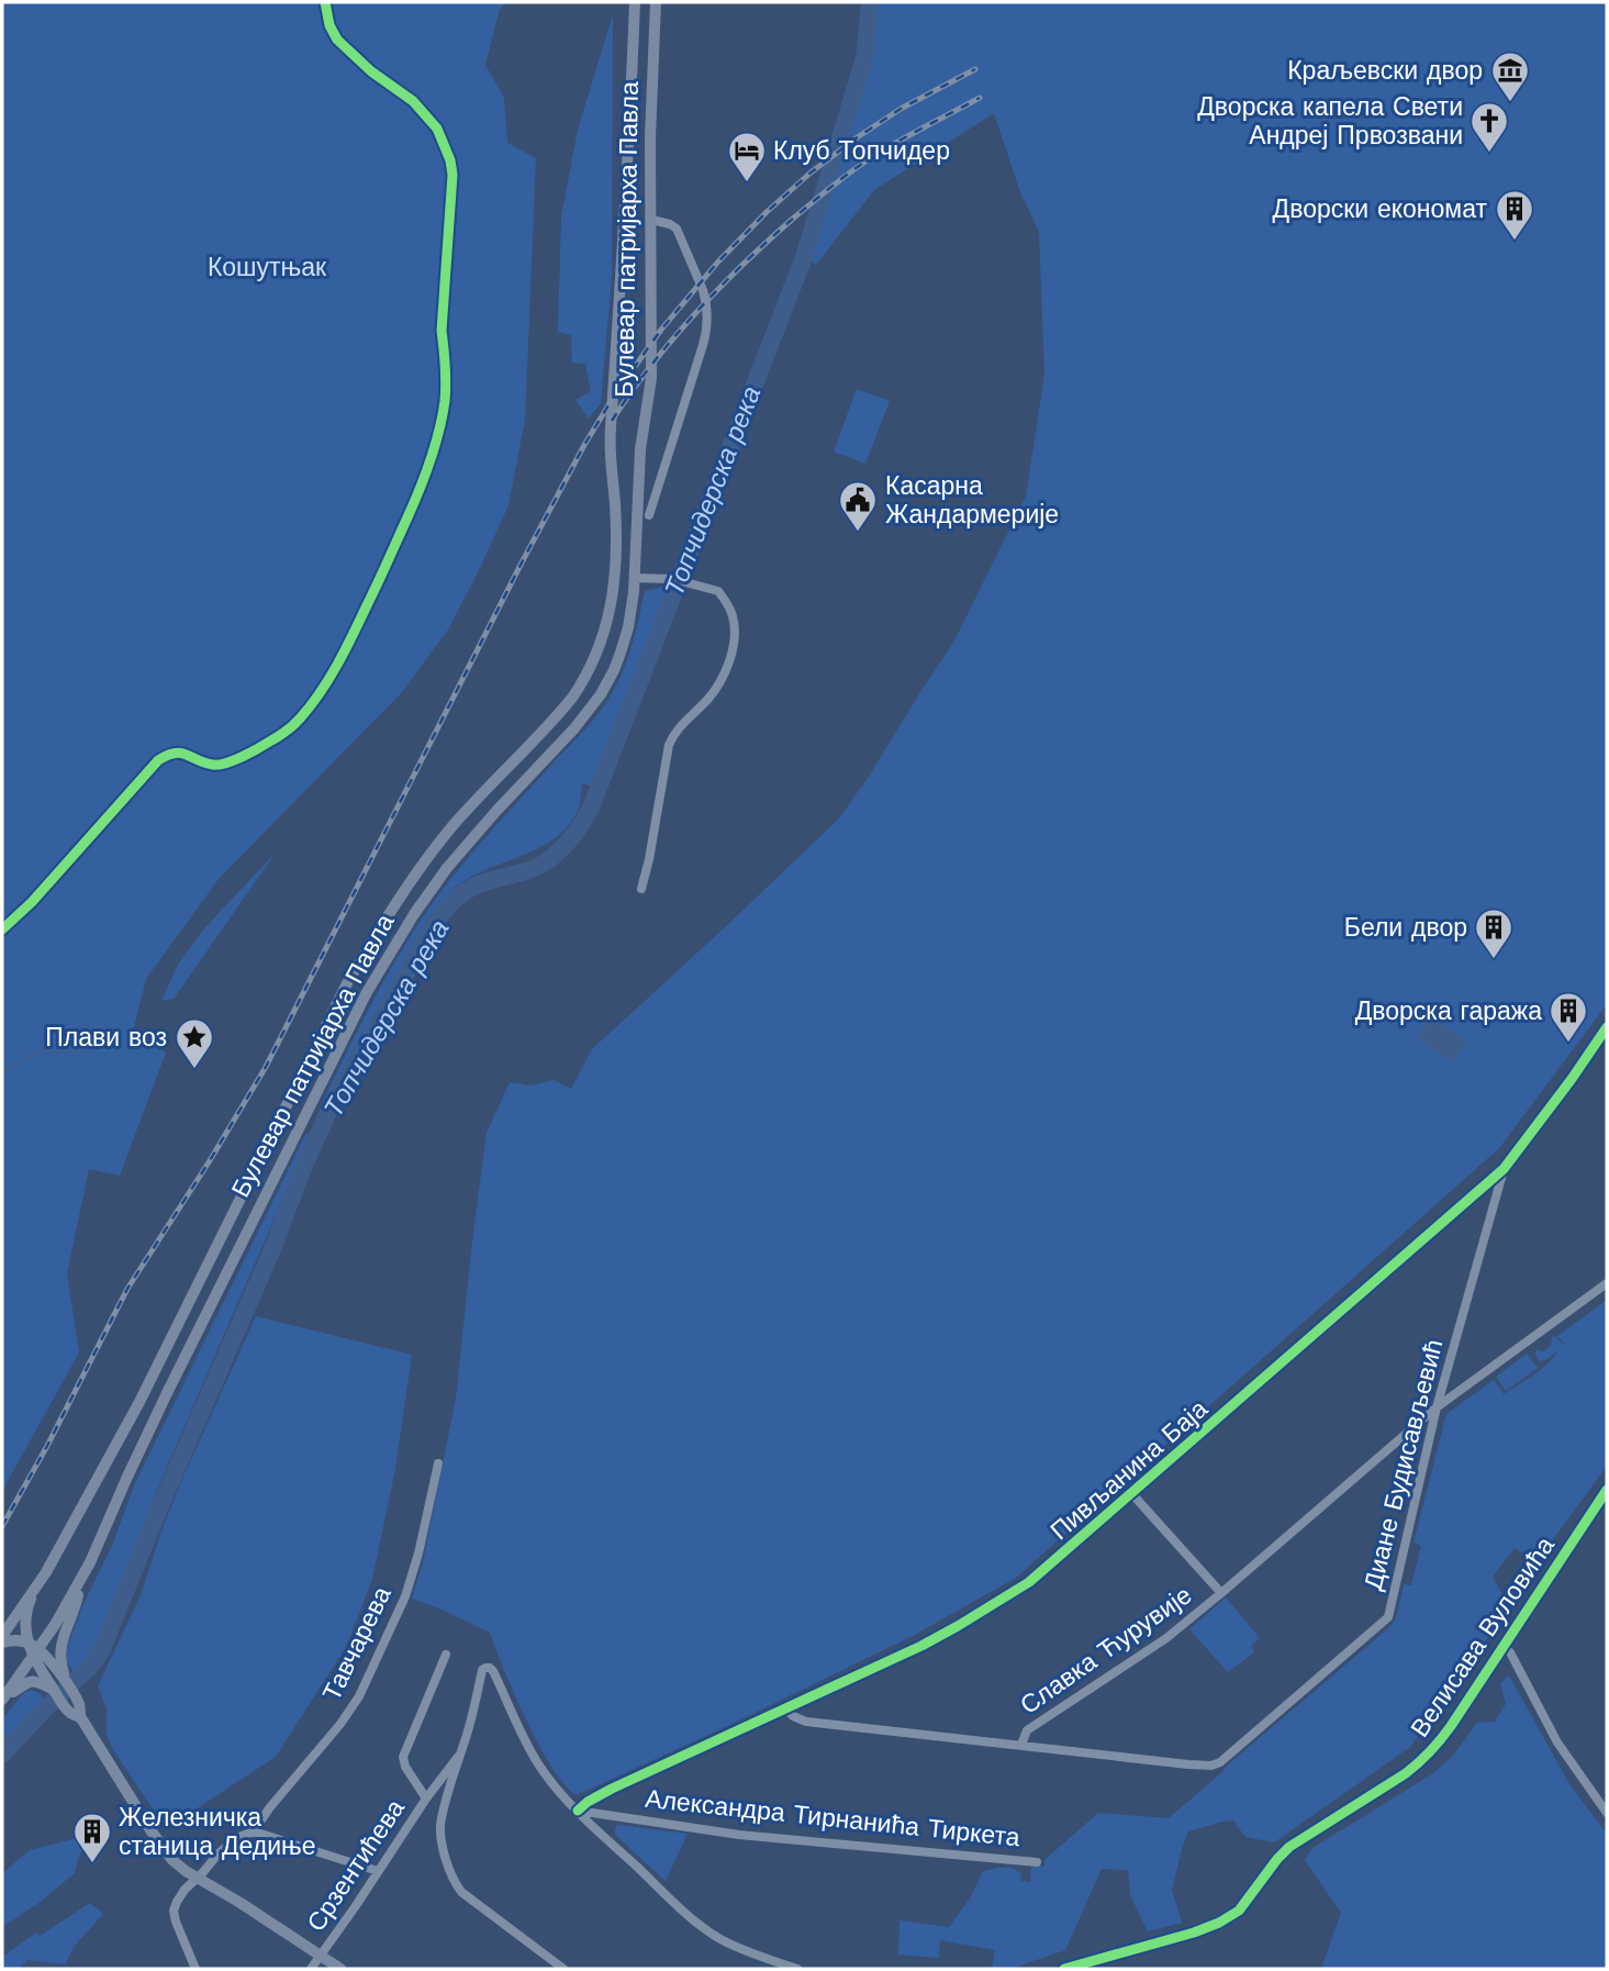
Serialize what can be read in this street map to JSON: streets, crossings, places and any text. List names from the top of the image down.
{
  "streets": {
    "main road": ["Булевар патријарха Павла"],
    "street": [
      "Диане Будисављевић",
      "Пивљанина Баја",
      "Велисава Вуловића",
      "Тавчарева",
      "Славка Ћурувије",
      "Александра Тирнанића Тиркета",
      "Срзентићева"
    ]
  },
  "crossings": [
    ["Диане Будисављевић", "Пивљанина Баја"],
    ["Диане Будисављевић", "Славка Ћурувије"],
    ["Пивљанина Баја", "Славка Ћурувије"],
    ["Пивљанина Баја", "Александра Тирнанића Тиркета"]
  ],
  "water": ["Топчидерска река"],
  "parks": ["Кошутњак"],
  "places": {
    "museum": ["Краљевски двор"],
    "church": ["Дворска капела Свети Андреј Првозвани"],
    "hotel": ["Клуб Топчидер"],
    "building": [
      "Дворски економат",
      "Бели двор",
      "Дворска гаража",
      "Железничка станица Дедиње"
    ],
    "public building": ["Касарна Жандармерије"],
    "place": ["Плави воз"]
  }
}
